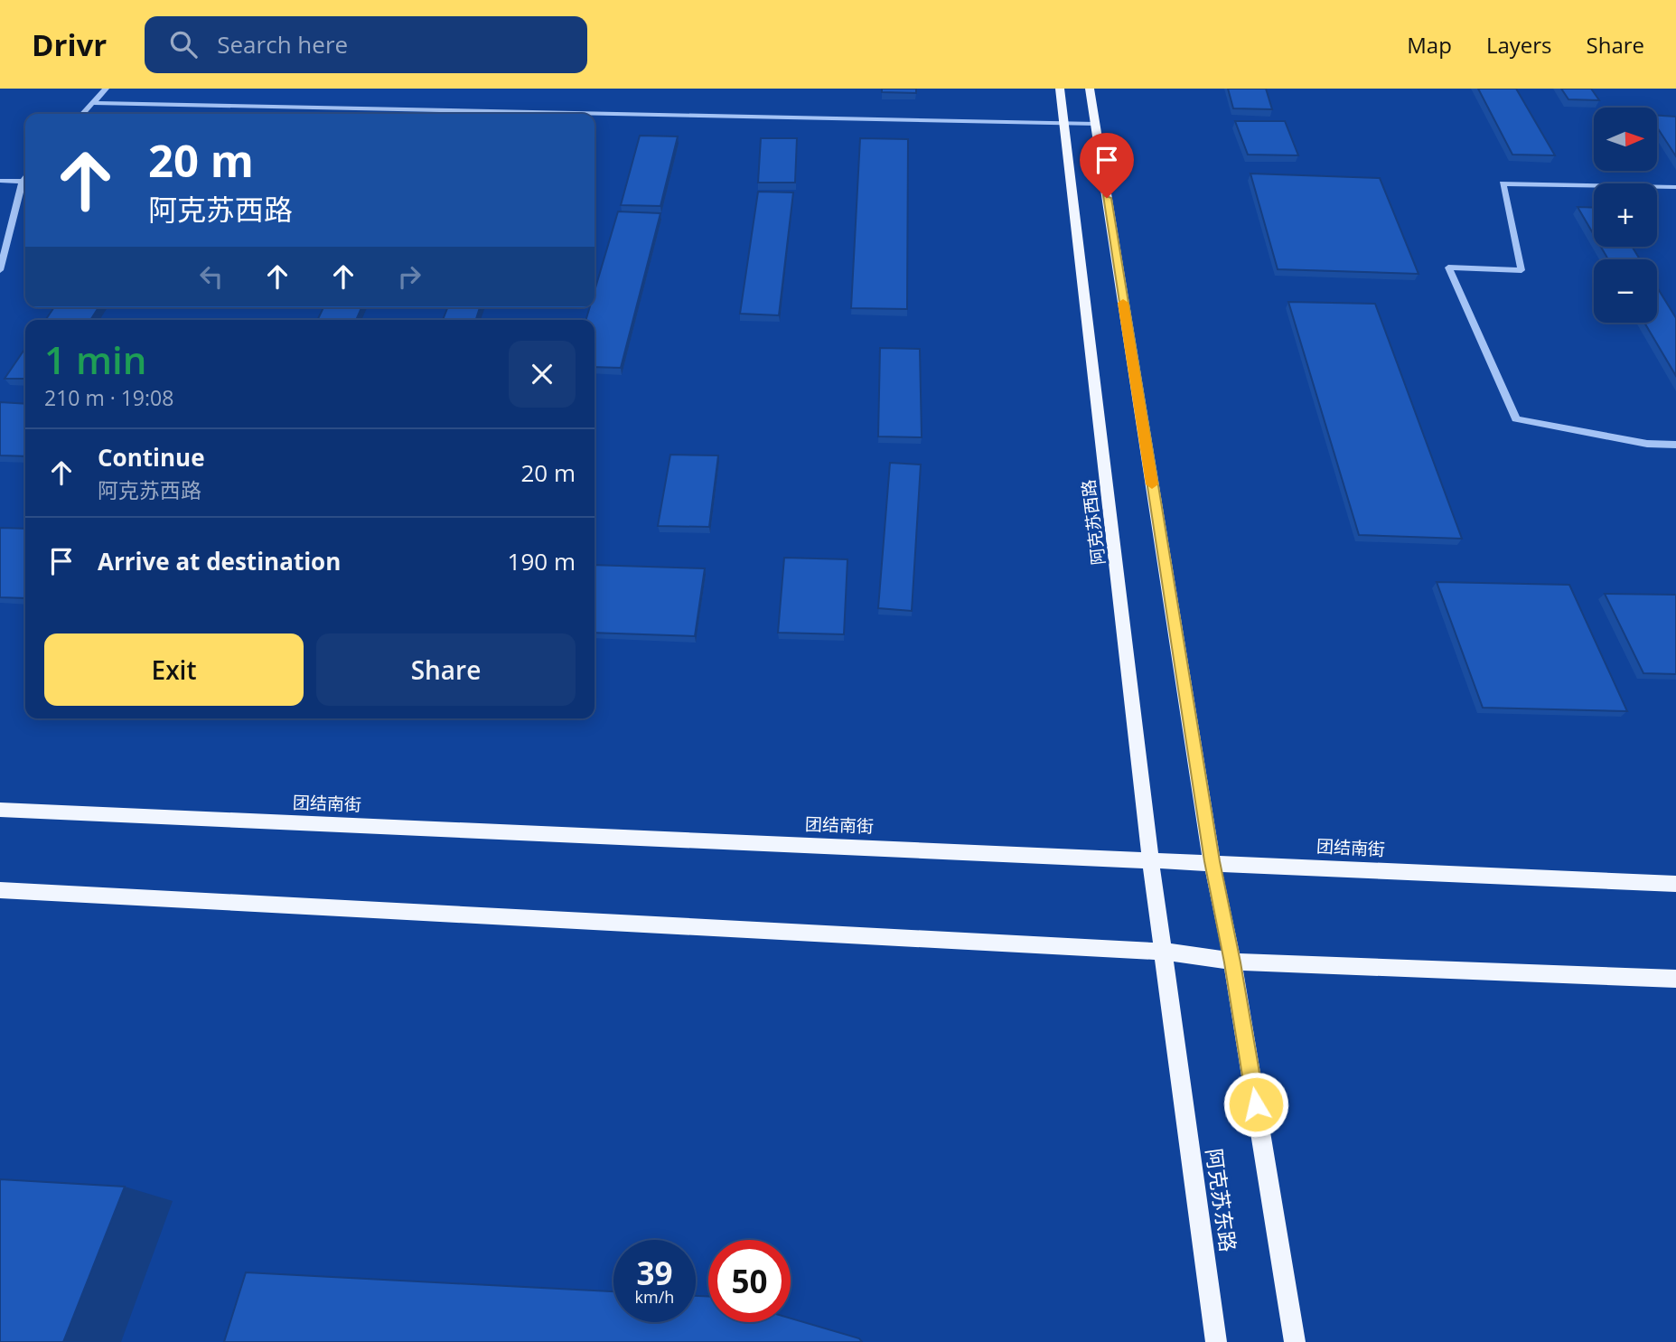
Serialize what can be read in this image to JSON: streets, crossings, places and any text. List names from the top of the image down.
{
  "streets": {
    "main road": ["阿克苏西路", "团结南街", "阿克苏东路"]
  },
  "crossings": [
    ["阿克苏西路", "团结南街"],
    ["阿克苏西路", "阿克苏东路"]
  ],
  "north": "right",
  "page": {
    "header": "Drivr",
    "search": "Search here",
    "nav": ["Map", "Layers", "Share"],
    "map_buttons": ["+", "−"],
    "turn": ["20 m", "阿克苏西路"],
    "heading": ["1 min", "210 m · 19:08"],
    "list": [
      {
        "name": "Continue",
        "note": "阿克苏西路",
        "value": "20 m"
      },
      {
        "name": "Arrive at destination",
        "value": "190 m"
      }
    ],
    "buttons": ["Exit", "Share"],
    "speed": "39 km/h",
    "limit": "50"
  }
}
